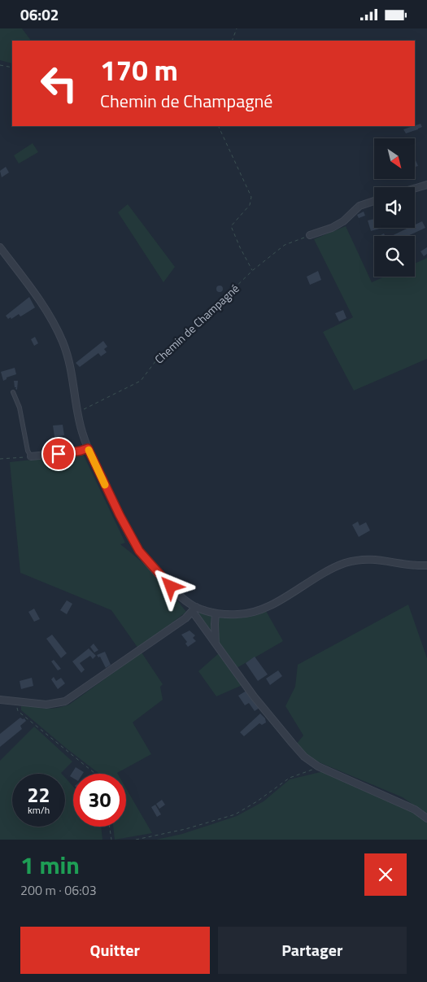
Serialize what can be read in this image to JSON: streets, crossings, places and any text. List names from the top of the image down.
{
  "streets": {
    "path": ["Chemin de Champagné"]
  },
  "north": "bottom right",
  "page": {
    "status": "06:02",
    "turn": ["170 m", "Chemin de Champagné"],
    "speed": "22 km/h",
    "limit": "30",
    "heading": ["1 min", "200 m · 06:03"],
    "buttons": ["Quitter", "Partager"]
  }
}
